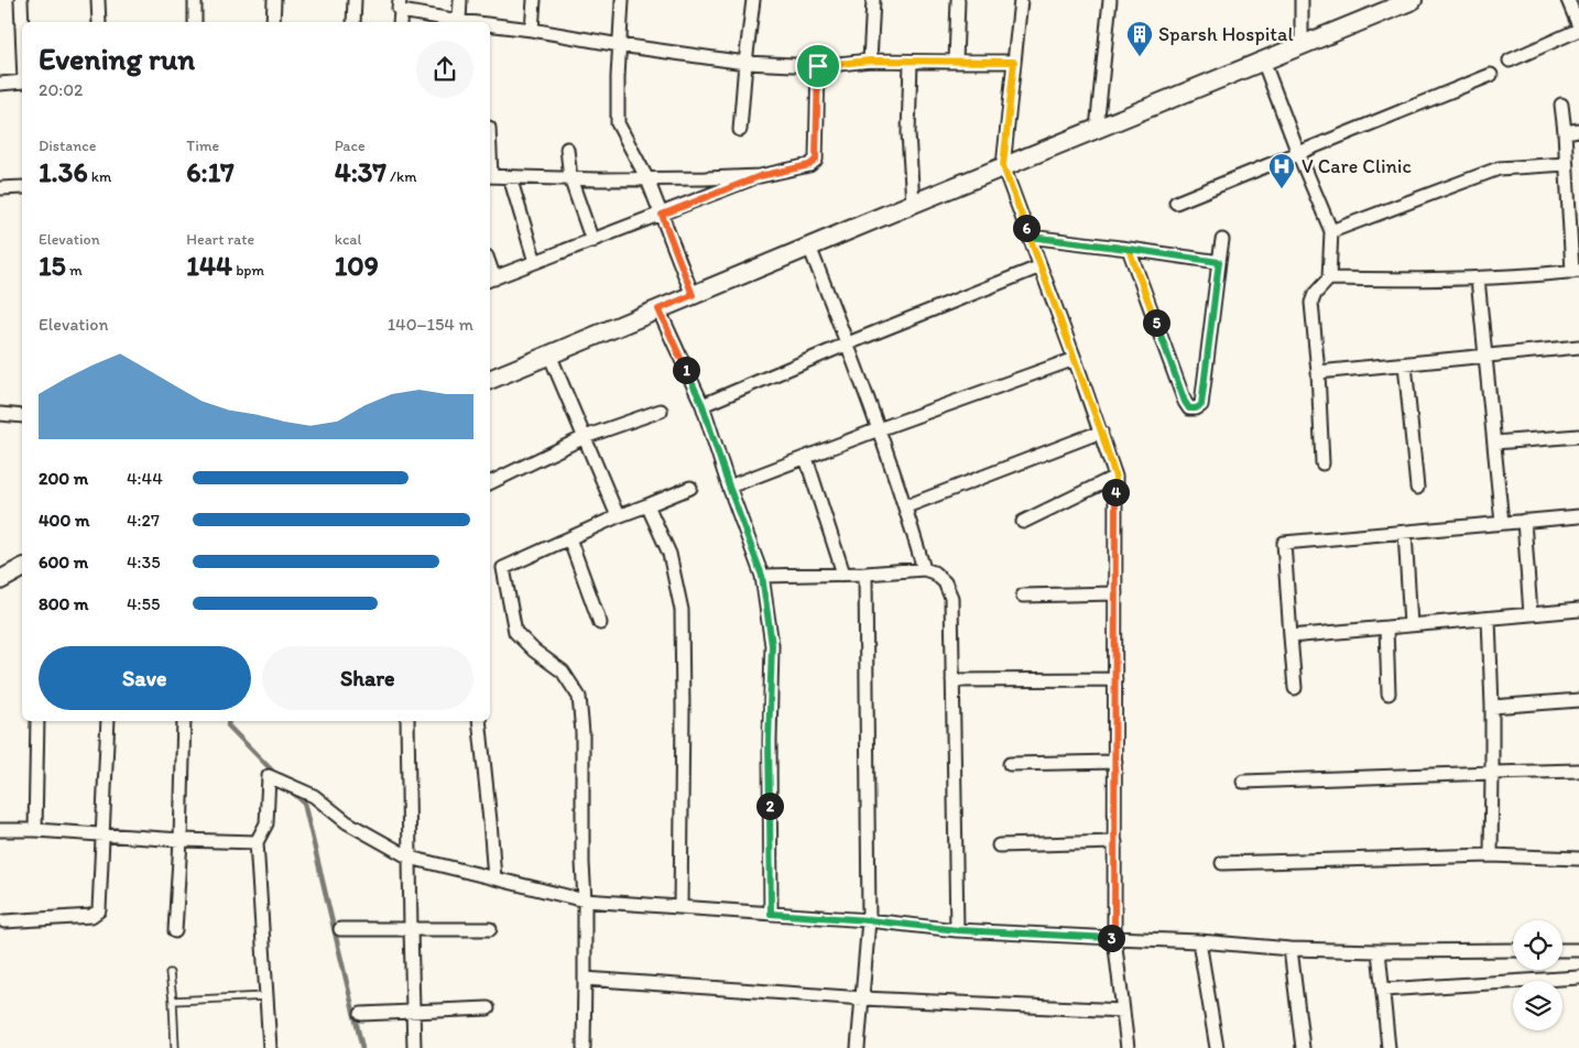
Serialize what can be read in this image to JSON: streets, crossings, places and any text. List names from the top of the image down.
{
  "places": {
    "building": ["Sparsh Hospital"],
    "hospital": ["V Care Clinic"]
  },
  "page": {
    "heading": ["Evening run", "20:02"],
    "stats": [
      ["Distance", "1.36 km"],
      ["Time", "6:17"],
      ["Pace", "4:37 /km"],
      ["Elevation", "15 m"],
      ["Heart rate", "144 bpm"],
      ["kcal", "109"]
    ],
    "pins": [
      "6",
      "5",
      "1",
      "4",
      "2",
      "3"
    ],
    "chart": ["Elevation", "140–154 m"],
    "list": [
      {
        "name": "200 m",
        "note": "4:44"
      },
      {
        "name": "400 m",
        "note": "4:27"
      },
      {
        "name": "600 m",
        "note": "4:35"
      },
      {
        "name": "800 m",
        "note": "4:55"
      }
    ],
    "buttons": ["Save", "Share"]
  }
}
